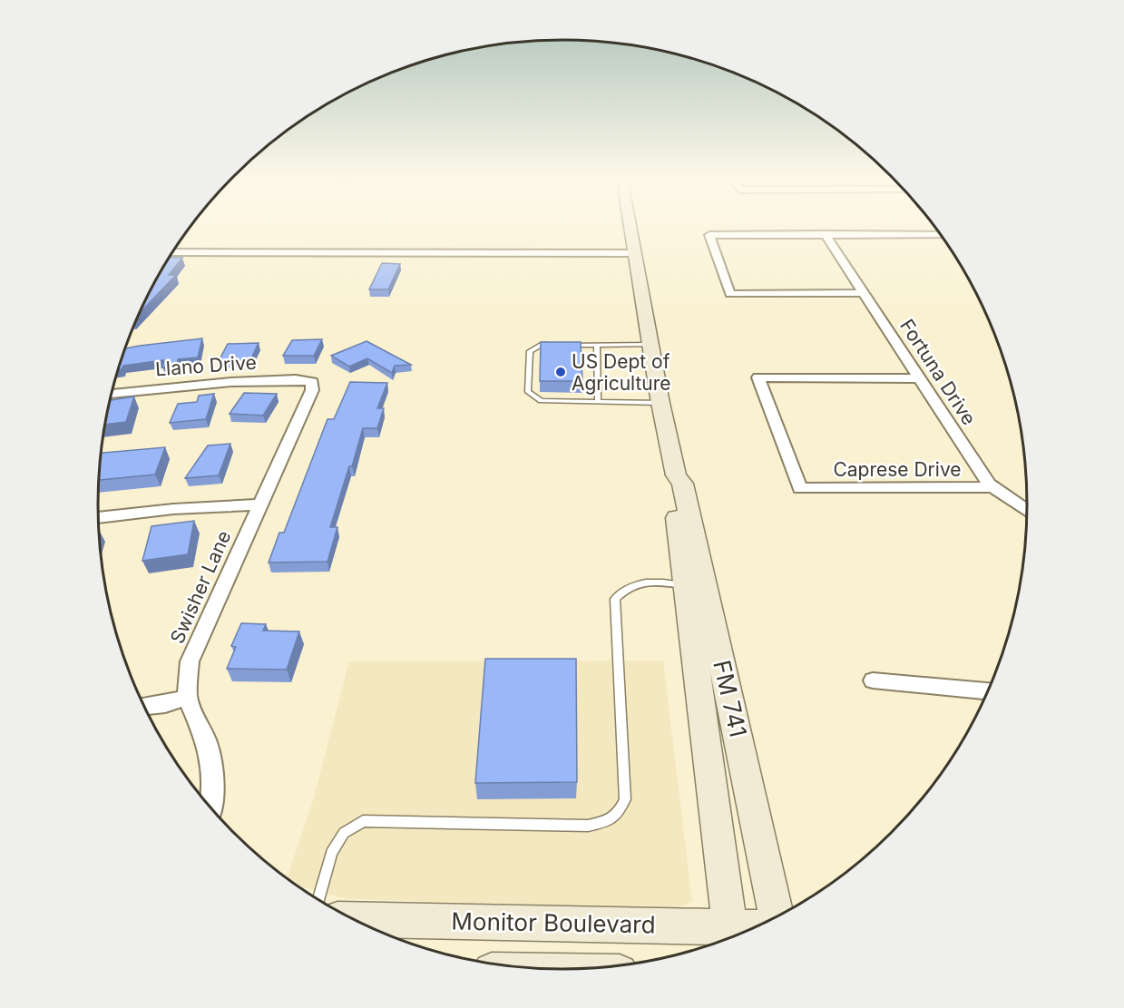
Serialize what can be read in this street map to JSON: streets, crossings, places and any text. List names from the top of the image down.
{
  "streets": {
    "main road": ["FM 741", "Monitor Boulevard"],
    "street": [
      "Llano Drive",
      "Fortuna Drive",
      "Caprese Drive",
      "Swisher Lane"
    ]
  },
  "crossings": [
    ["Llano Drive", "Swisher Lane"],
    ["Fortuna Drive", "Caprese Drive"],
    ["FM 741", "Monitor Boulevard"]
  ],
  "places": ["US Dept of Agriculture"]
}
